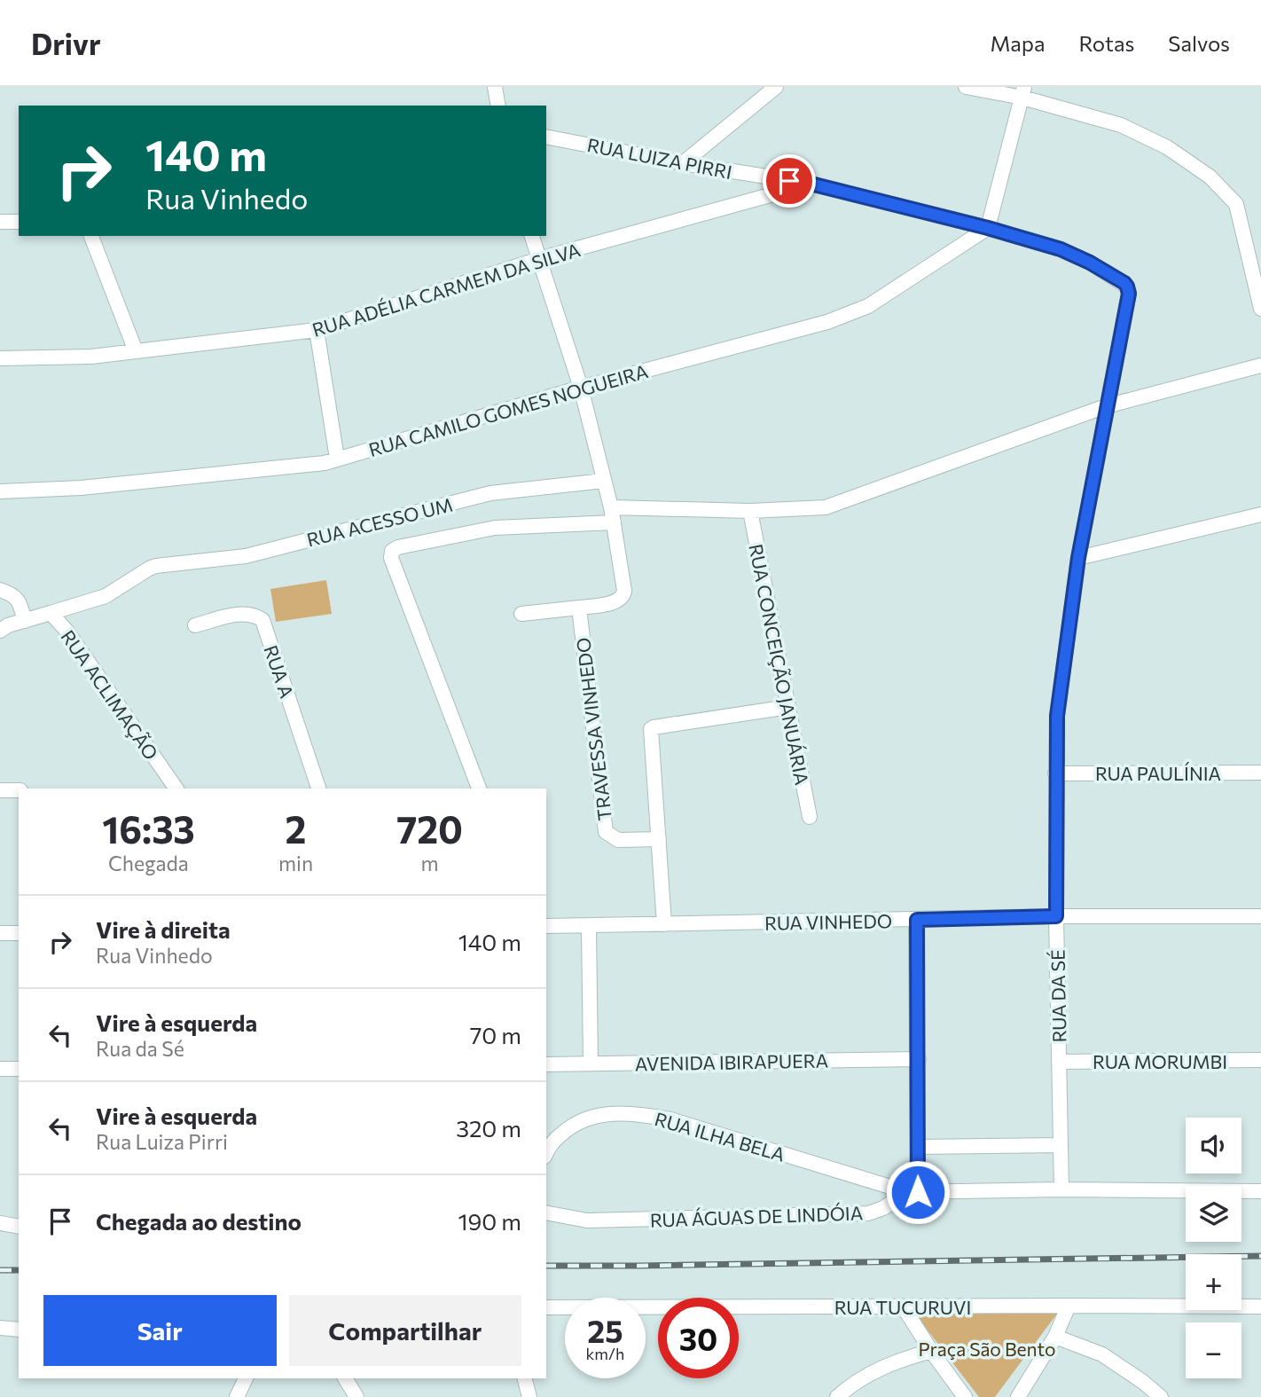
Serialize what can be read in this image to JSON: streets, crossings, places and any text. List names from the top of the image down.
{
  "streets": {
    "street": [
      "RUA LUIZA PIRRI",
      "RUA ADÉLIA CARMEM DA SILVA",
      "RUA CAMILO GOMES NOGUEIRA",
      "RUA ACESSO UM",
      "RUA CONCEIÇÃO JANUÁRIA",
      "RUA A",
      "RUA ACLIMAÇÃO",
      "TRAVESSA VINHEDO",
      "RUA PAULÍNIA",
      "RUA VINHEDO",
      "RUA DA SÉ",
      "RUA MORUMBI",
      "AVENIDA IBIRAPUERA",
      "RUA ILHA BELA",
      "RUA ÁGUAS DE LINDÓIA",
      "RUA TUCURUVI"
    ]
  },
  "crossings": [
    ["RUA LUIZA PIRRI", "RUA ADÉLIA CARMEM DA SILVA"],
    ["RUA LUIZA PIRRI", "RUA CAMILO GOMES NOGUEIRA"],
    ["RUA LUIZA PIRRI", "RUA DA SÉ"],
    ["RUA ACESSO UM", "RUA ACLIMAÇÃO"],
    ["RUA PAULÍNIA", "RUA DA SÉ"],
    ["RUA VINHEDO", "RUA DA SÉ"],
    ["RUA DA SÉ", "RUA MORUMBI"],
    ["RUA ILHA BELA", "RUA ÁGUAS DE LINDÓIA"]
  ],
  "parks": ["Praça São Bento"],
  "page": {
    "header": "Drivr",
    "nav": ["Mapa", "Rotas", "Salvos"],
    "turn": ["140 m", "Rua Vinhedo"],
    "eta": [
      "16:33",
      "Chegada",
      "2",
      "min",
      "720",
      "m"
    ],
    "list": [
      {
        "name": "Vire à direita",
        "note": "Rua Vinhedo",
        "value": "140 m"
      },
      {
        "name": "Vire à esquerda",
        "note": "Rua da Sé",
        "value": "70 m"
      },
      {
        "name": "Vire à esquerda",
        "note": "Rua Luiza Pirri",
        "value": "320 m"
      },
      {
        "name": "Chegada ao destino",
        "value": "190 m"
      }
    ],
    "map_buttons": ["+", "−"],
    "buttons": ["Sair", "Compartilhar"],
    "speed": "25 km/h",
    "limit": "30"
  }
}
